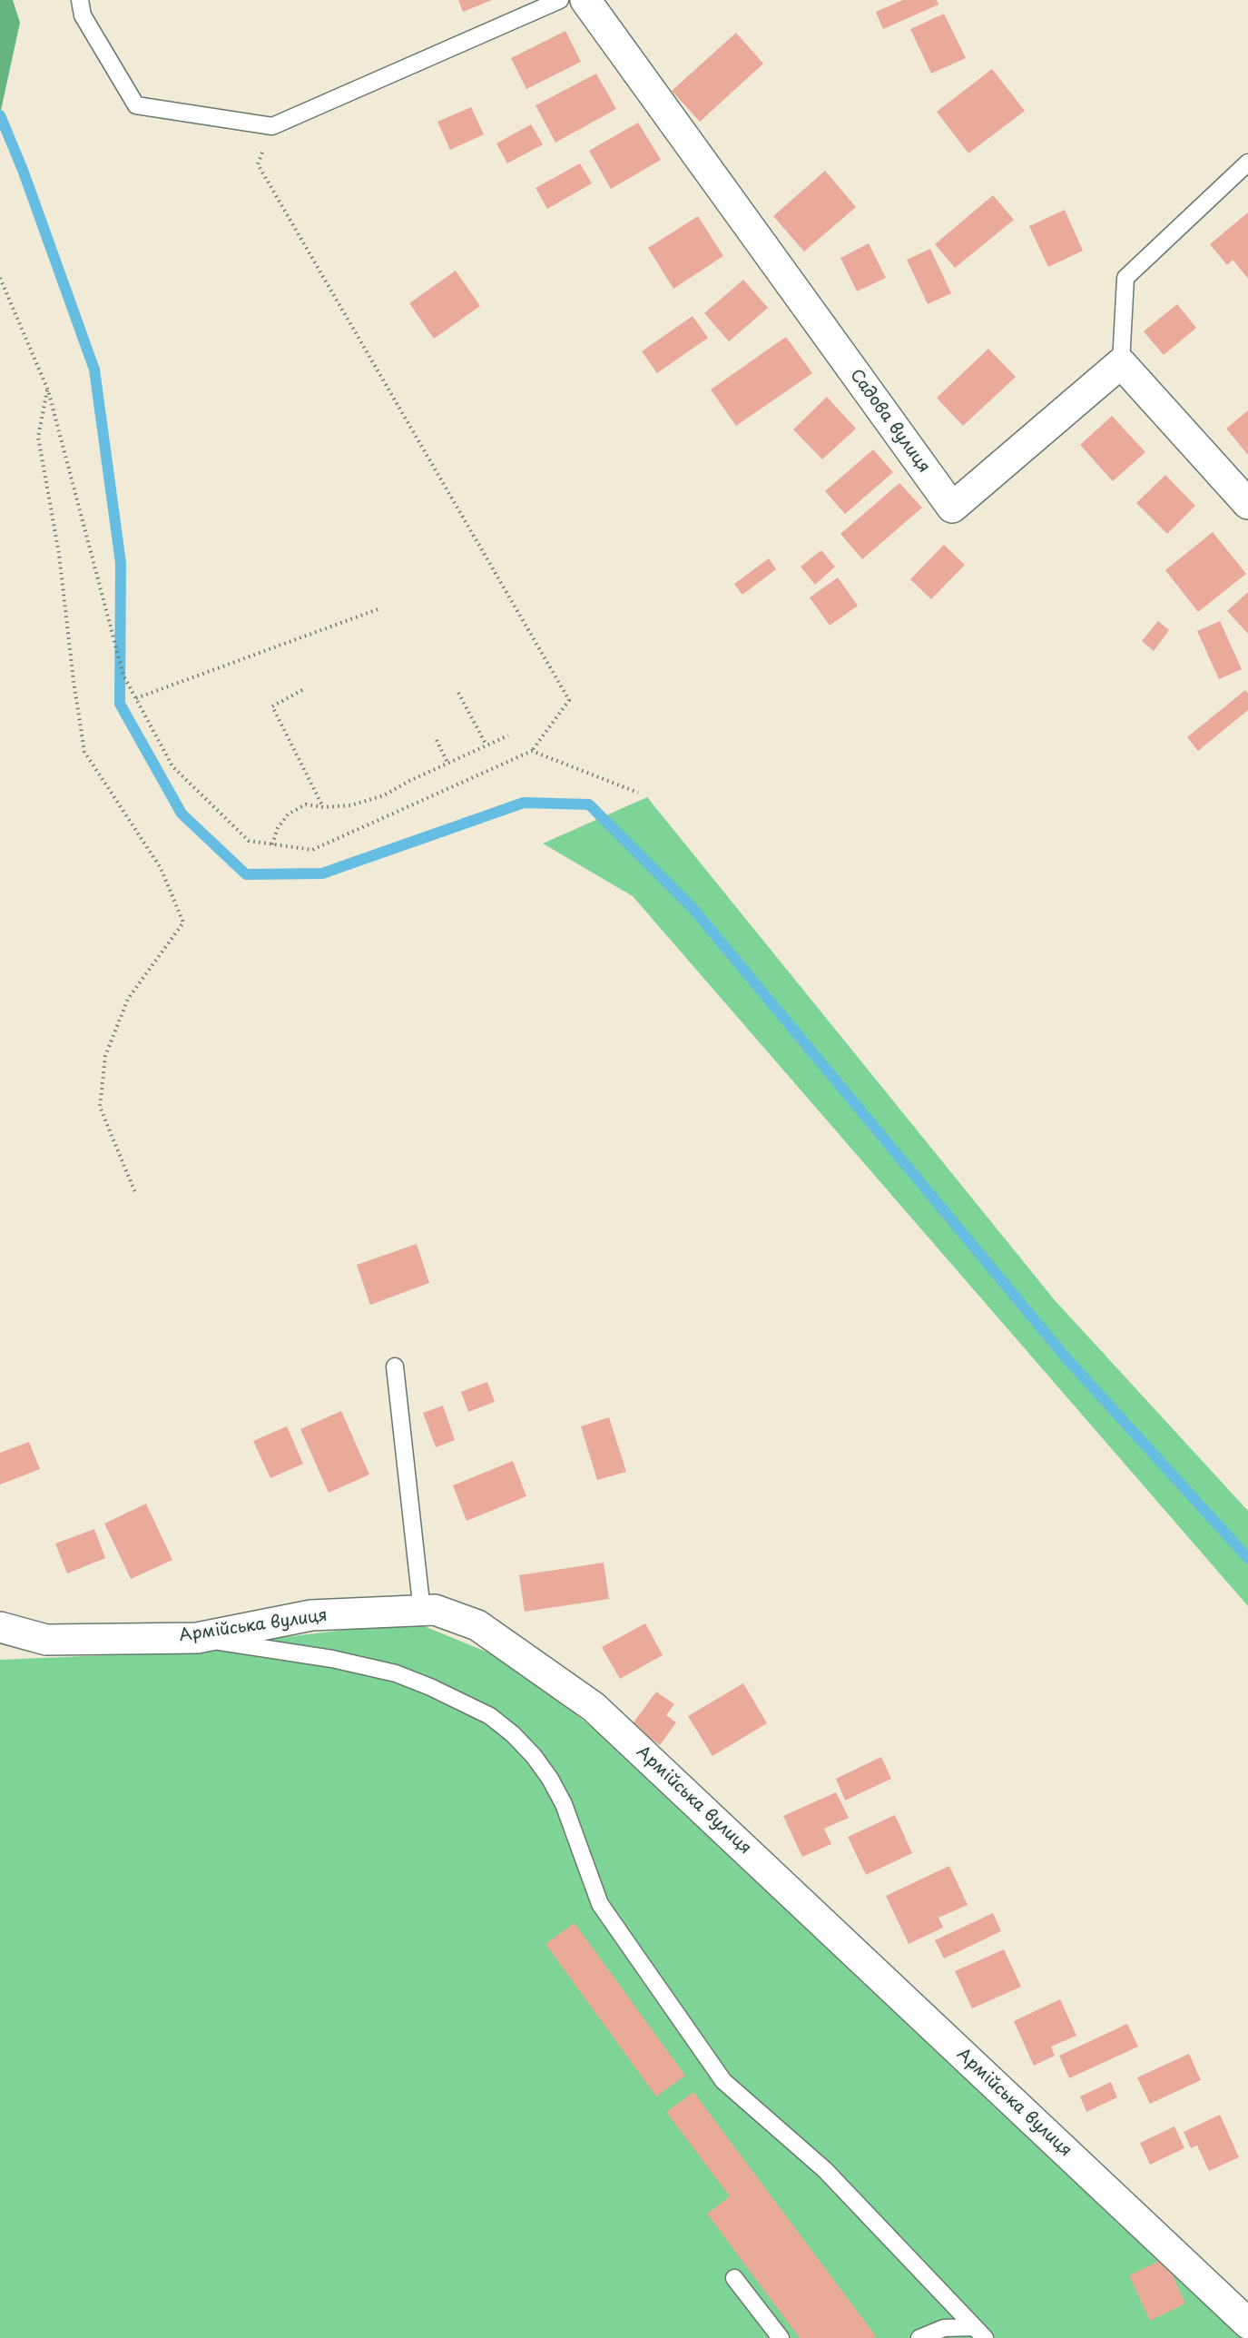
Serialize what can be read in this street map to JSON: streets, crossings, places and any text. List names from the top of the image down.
{
  "streets": {
    "street": ["Садова вулиця", "Армійська вулиця"]
  }
}
